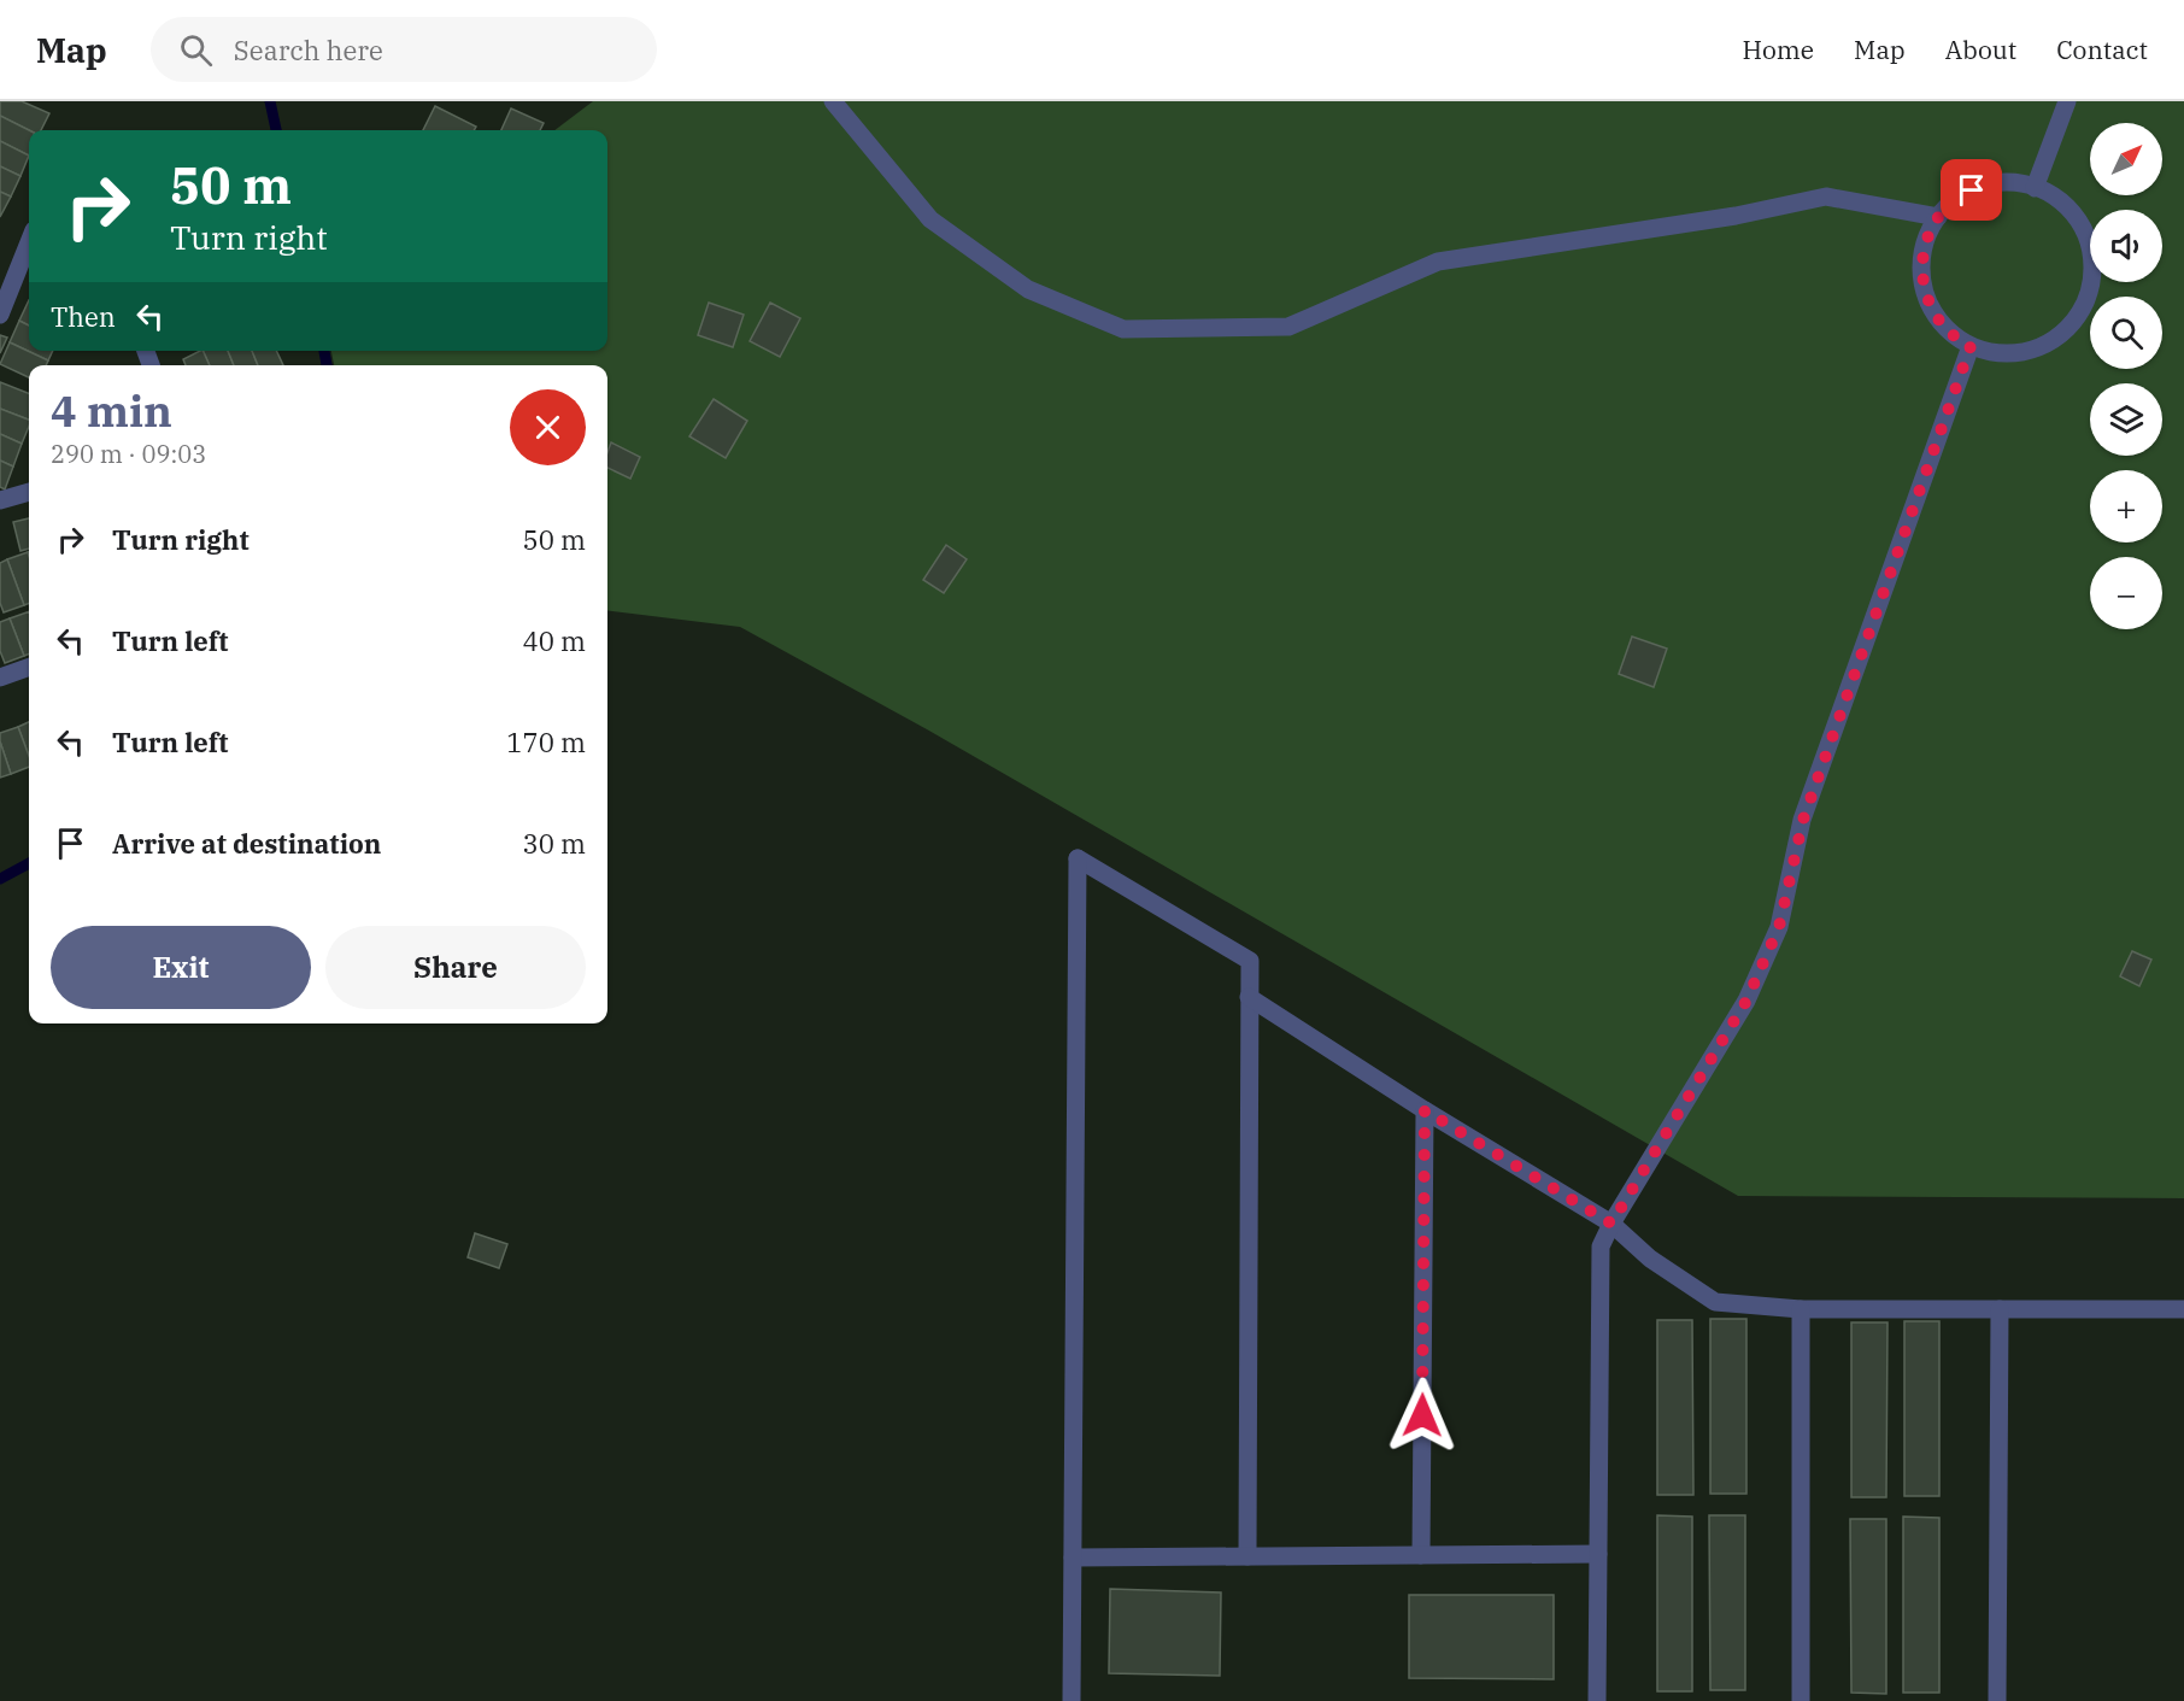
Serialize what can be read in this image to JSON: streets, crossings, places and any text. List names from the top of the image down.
{
  "north": "top right",
  "page": {
    "header": "Map",
    "search": "Search here",
    "nav": [
      "Home",
      "Map",
      "About",
      "Contact"
    ],
    "map_buttons": ["+", "−"],
    "turn": ["50 m", "Turn right"],
    "then": "Then",
    "heading": ["4 min", "290 m · 09:03"],
    "list": [
      {
        "name": "Turn right",
        "value": "50 m"
      },
      {
        "name": "Turn left",
        "value": "40 m"
      },
      {
        "name": "Turn left",
        "value": "170 m"
      },
      {
        "name": "Arrive at destination",
        "value": "30 m"
      }
    ],
    "buttons": ["Exit", "Share"]
  }
}
